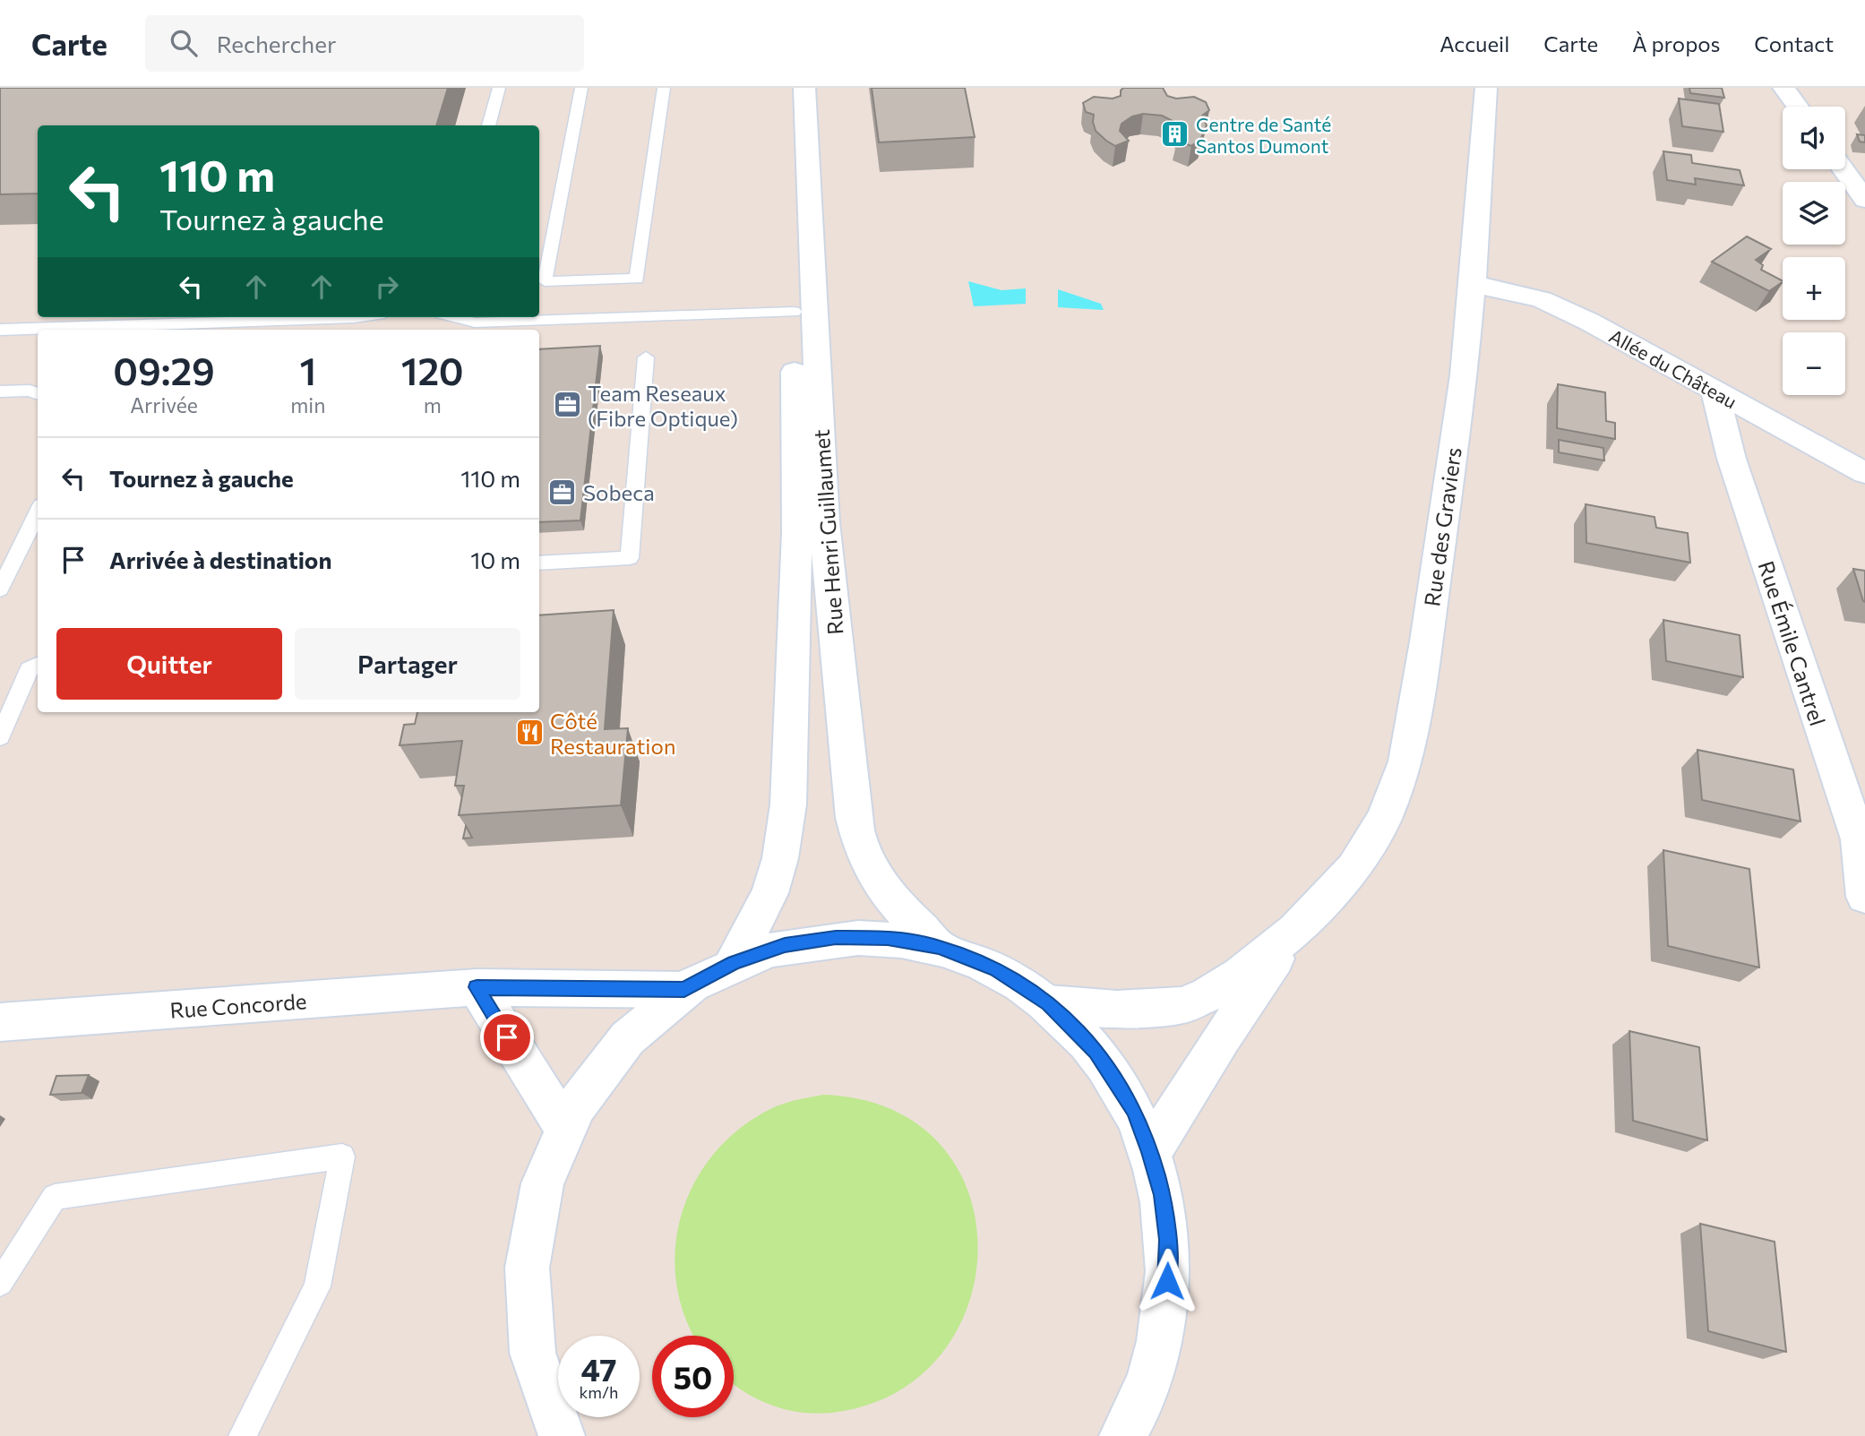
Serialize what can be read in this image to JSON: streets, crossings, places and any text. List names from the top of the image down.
{
  "streets": {
    "street": [
      "Allée du Château",
      "Rue des Graviers",
      "Rue Henri Guillaumet",
      "Rue Émile Cantrel",
      "Rue Concorde"
    ]
  },
  "crossings": [
    ["Allée du Château", "Rue des Graviers"],
    ["Allée du Château", "Rue Émile Cantrel"]
  ],
  "places": {
    "building": ["Centre de Santé Santos Dumont"],
    "office": ["Team Reseaux (Fibre Optique)", "Sobeca"],
    "restaurant": ["Côté Restauration"]
  },
  "page": {
    "header": "Carte",
    "search": "Rechercher",
    "nav": [
      "Accueil",
      "Carte",
      "À propos",
      "Contact"
    ],
    "map_buttons": ["+", "−"],
    "turn": ["110 m", "Tournez à gauche"],
    "eta": [
      "09:29",
      "Arrivée",
      "1",
      "min",
      "120",
      "m"
    ],
    "list": [
      {
        "name": "Tournez à gauche",
        "value": "110 m"
      },
      {
        "name": "Arrivée à destination",
        "value": "10 m"
      }
    ],
    "buttons": ["Quitter", "Partager"],
    "speed": "47 km/h",
    "limit": "50"
  }
}
